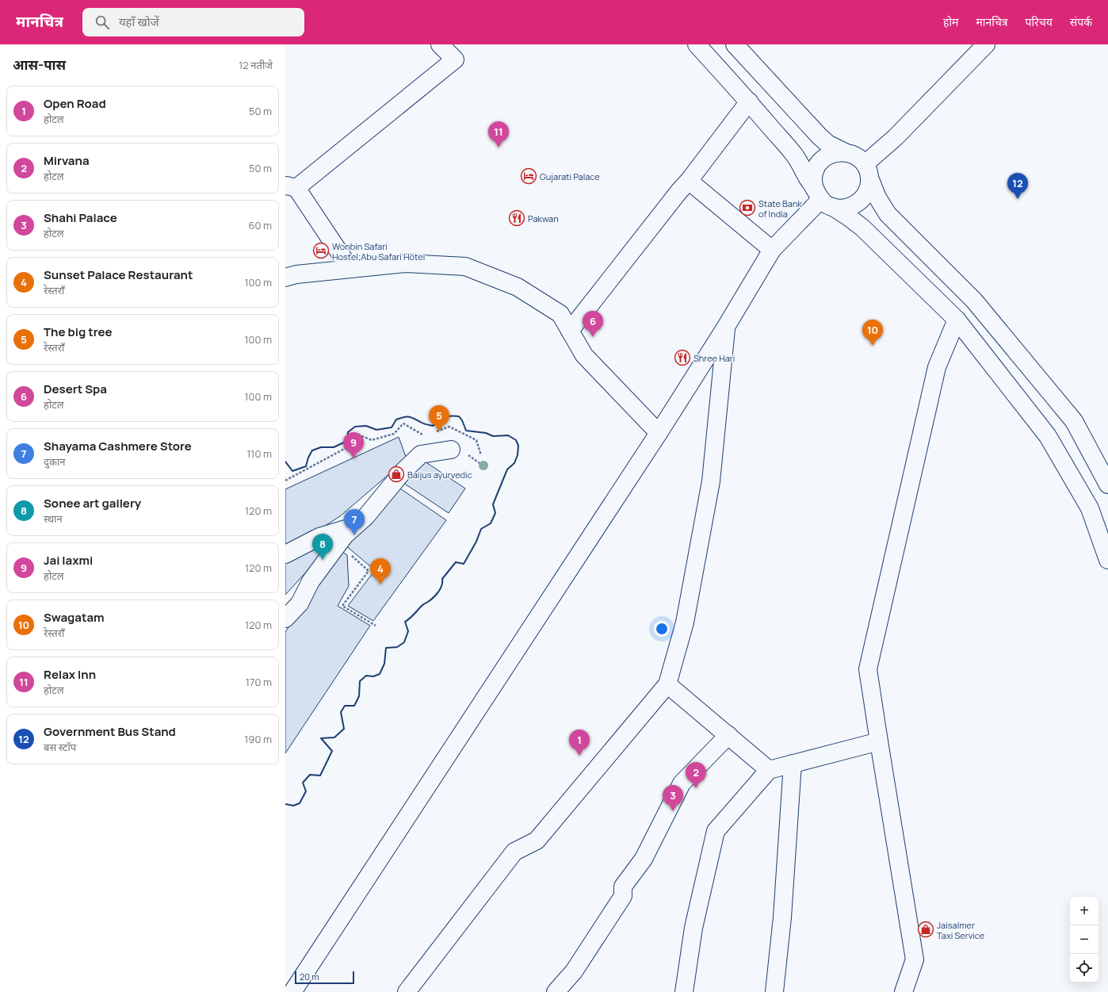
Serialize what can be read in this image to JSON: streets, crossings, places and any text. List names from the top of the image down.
{
  "places": {
    "hotel": ["Gujarati Palace", "Wonbin Safari Hostel;Abu Safari Hotel"],
    "bank": ["State Bank of India"],
    "restaurant": ["Pakwan", "Shree Hari"],
    "shop": ["Baijus ayurvedic", "Jaisalmer Taxi Service"]
  },
  "scale_bar": "20 m",
  "page": {
    "header": "मानचित्र",
    "search": "यहाँ खोजें",
    "nav": [
      "होम",
      "मानचित्र",
      "परिचय",
      "संपर्क"
    ],
    "heading": ["आस-पास", "12 नतीजे"],
    "list": [
      {
        "mark": "1",
        "name": "Open Road",
        "note": "होटल",
        "value": "50 m"
      },
      {
        "mark": "2",
        "name": "Mirvana",
        "note": "होटल",
        "value": "50 m"
      },
      {
        "mark": "3",
        "name": "Shahi Palace",
        "note": "होटल",
        "value": "60 m"
      },
      {
        "mark": "4",
        "name": "Sunset Palace Restaurant",
        "note": "रेस्तराँ",
        "value": "100 m"
      },
      {
        "mark": "5",
        "name": "The big tree",
        "note": "रेस्तराँ",
        "value": "100 m"
      },
      {
        "mark": "6",
        "name": "Desert Spa",
        "note": "होटल",
        "value": "100 m"
      },
      {
        "mark": "7",
        "name": "Shayama Cashmere Store",
        "note": "दुकान",
        "value": "110 m"
      },
      {
        "mark": "8",
        "name": "Sonee art gallery",
        "note": "स्थान",
        "value": "120 m"
      },
      {
        "mark": "9",
        "name": "Jai laxmi",
        "note": "होटल",
        "value": "120 m"
      },
      {
        "mark": "10",
        "name": "Swagatam",
        "note": "रेस्तराँ",
        "value": "120 m"
      },
      {
        "mark": "11",
        "name": "Relax Inn",
        "note": "होटल",
        "value": "170 m"
      },
      {
        "mark": "12",
        "name": "Government Bus Stand",
        "note": "बस स्टॉप",
        "value": "190 m"
      }
    ],
    "pins": [
      "11",
      "12",
      "6",
      "10",
      "5",
      "9",
      "7",
      "8",
      "4",
      "1",
      "2",
      "3"
    ],
    "map_buttons": ["+", "−"],
    "scale": "20 m"
  }
}
